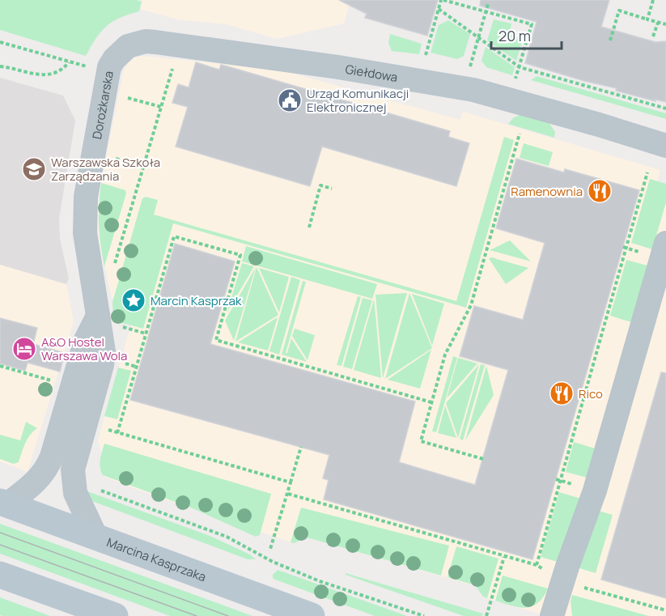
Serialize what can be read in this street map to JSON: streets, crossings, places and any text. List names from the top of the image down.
{
  "streets": {
    "main road": ["Marcina Kasprzaka"],
    "street": ["Giełdowa", "Dorożkarska"]
  },
  "crossings": [
    ["Giełdowa", "Dorożkarska"],
    ["Dorożkarska", "Marcina Kasprzaka"]
  ],
  "places": {
    "public building": ["Urząd Komunikacji Elektronicznej"],
    "school or university": ["Warszawska Szkoła Zarządzania"],
    "restaurant": ["Ramenownia", "Rico"],
    "place": ["Marcin Kasprzak"],
    "hotel": ["A&O Hostel Warszawa Wola"]
  },
  "scale_bar": "20 m"
}
